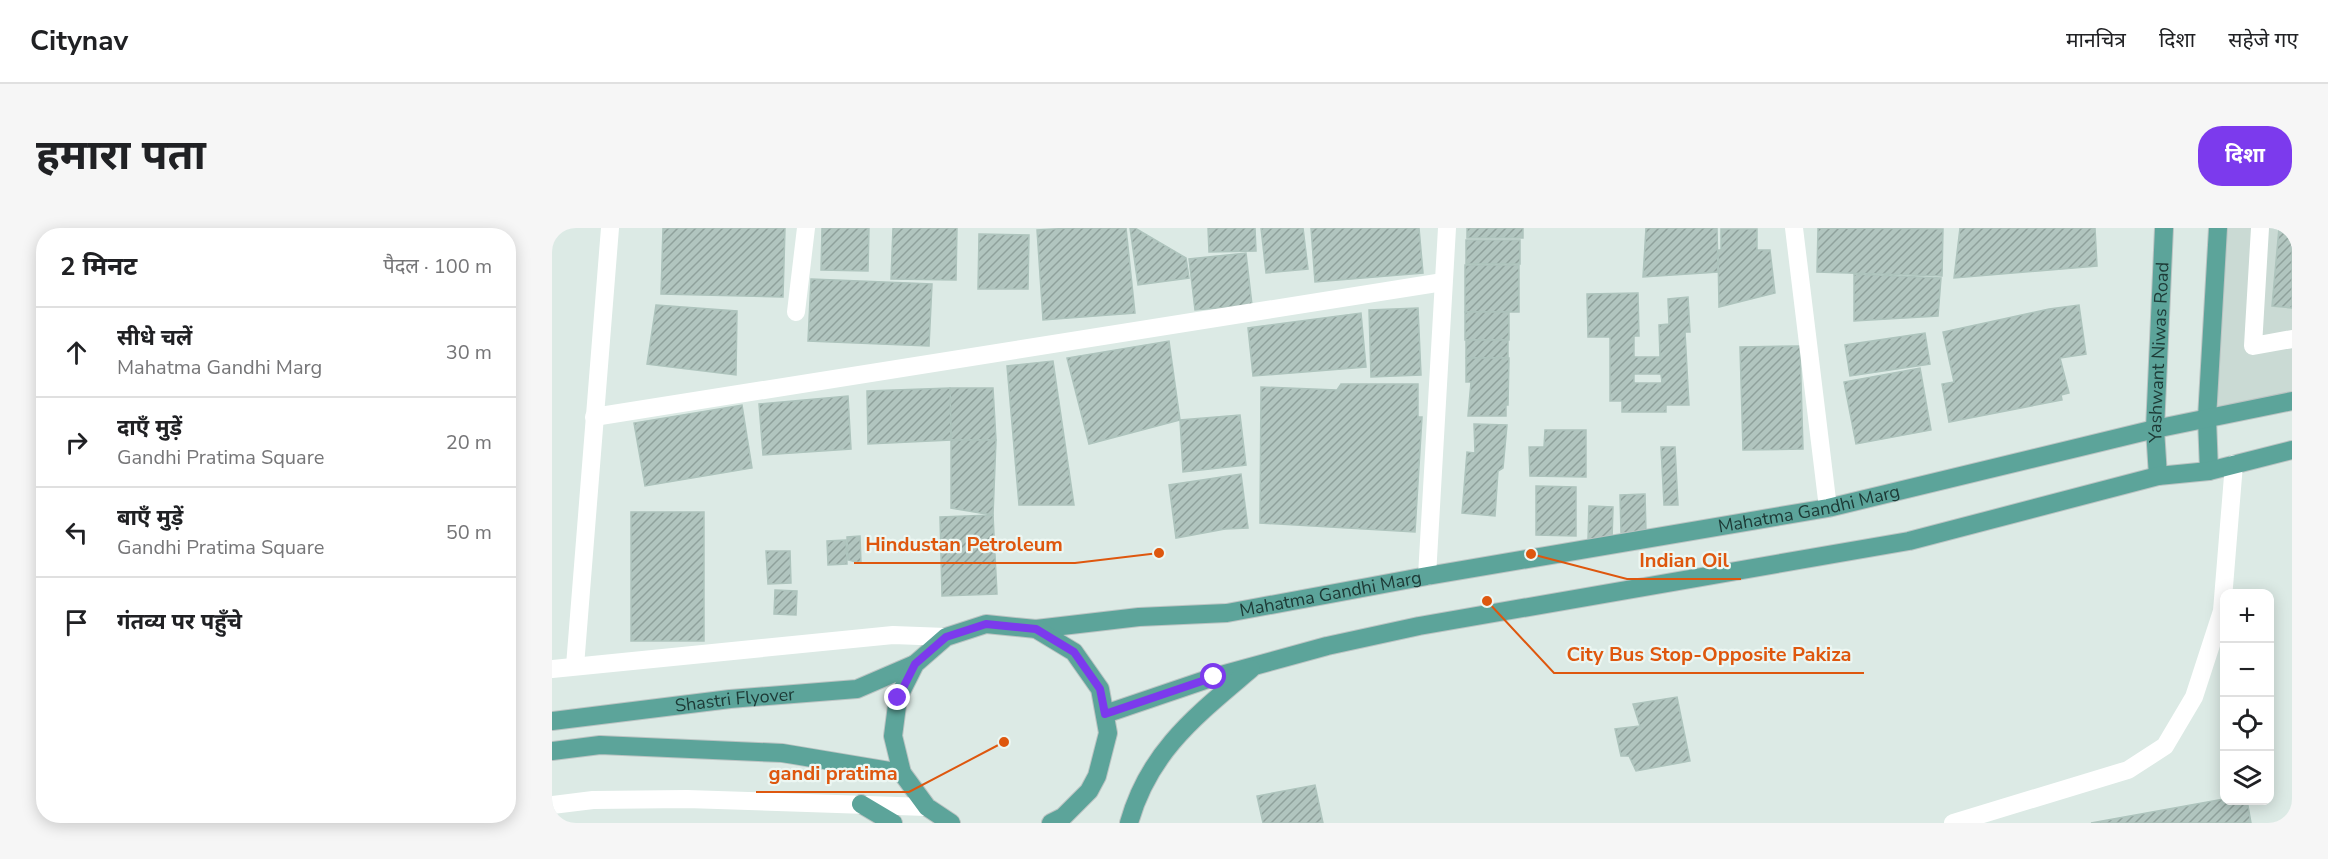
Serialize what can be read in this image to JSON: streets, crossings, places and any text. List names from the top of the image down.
{
  "streets": {
    "main road": ["Yashwant Niwas Road", "Mahatma Gandhi Marg", "Shastri Flyover"]
  },
  "crossings": [
    ["Yashwant Niwas Road", "Mahatma Gandhi Marg"]
  ],
  "places": [
    "Hindustan Petroleum",
    "Indian Oil",
    "City Bus Stop-Opposite Pakiza",
    "gandi pratima"
  ],
  "page": {
    "header": "Citynav",
    "nav": ["मानचित्र", "दिशा", "सहेजे गए"],
    "buttons": "दिशा",
    "title": "हमारा पता",
    "heading": ["2 मिनट", "पैदल · 100 m"],
    "list": [
      ["सीधे चलें", "Mahatma Gandhi Marg", "30 m"],
      ["दाएँ मुड़ें", "Gandhi Pratima Square", "20 m"],
      ["बाएँ मुड़ें", "Gandhi Pratima Square", "50 m"],
      "गंतव्य पर पहुँचे"
    ],
    "map_buttons": ["+", "−"]
  }
}
